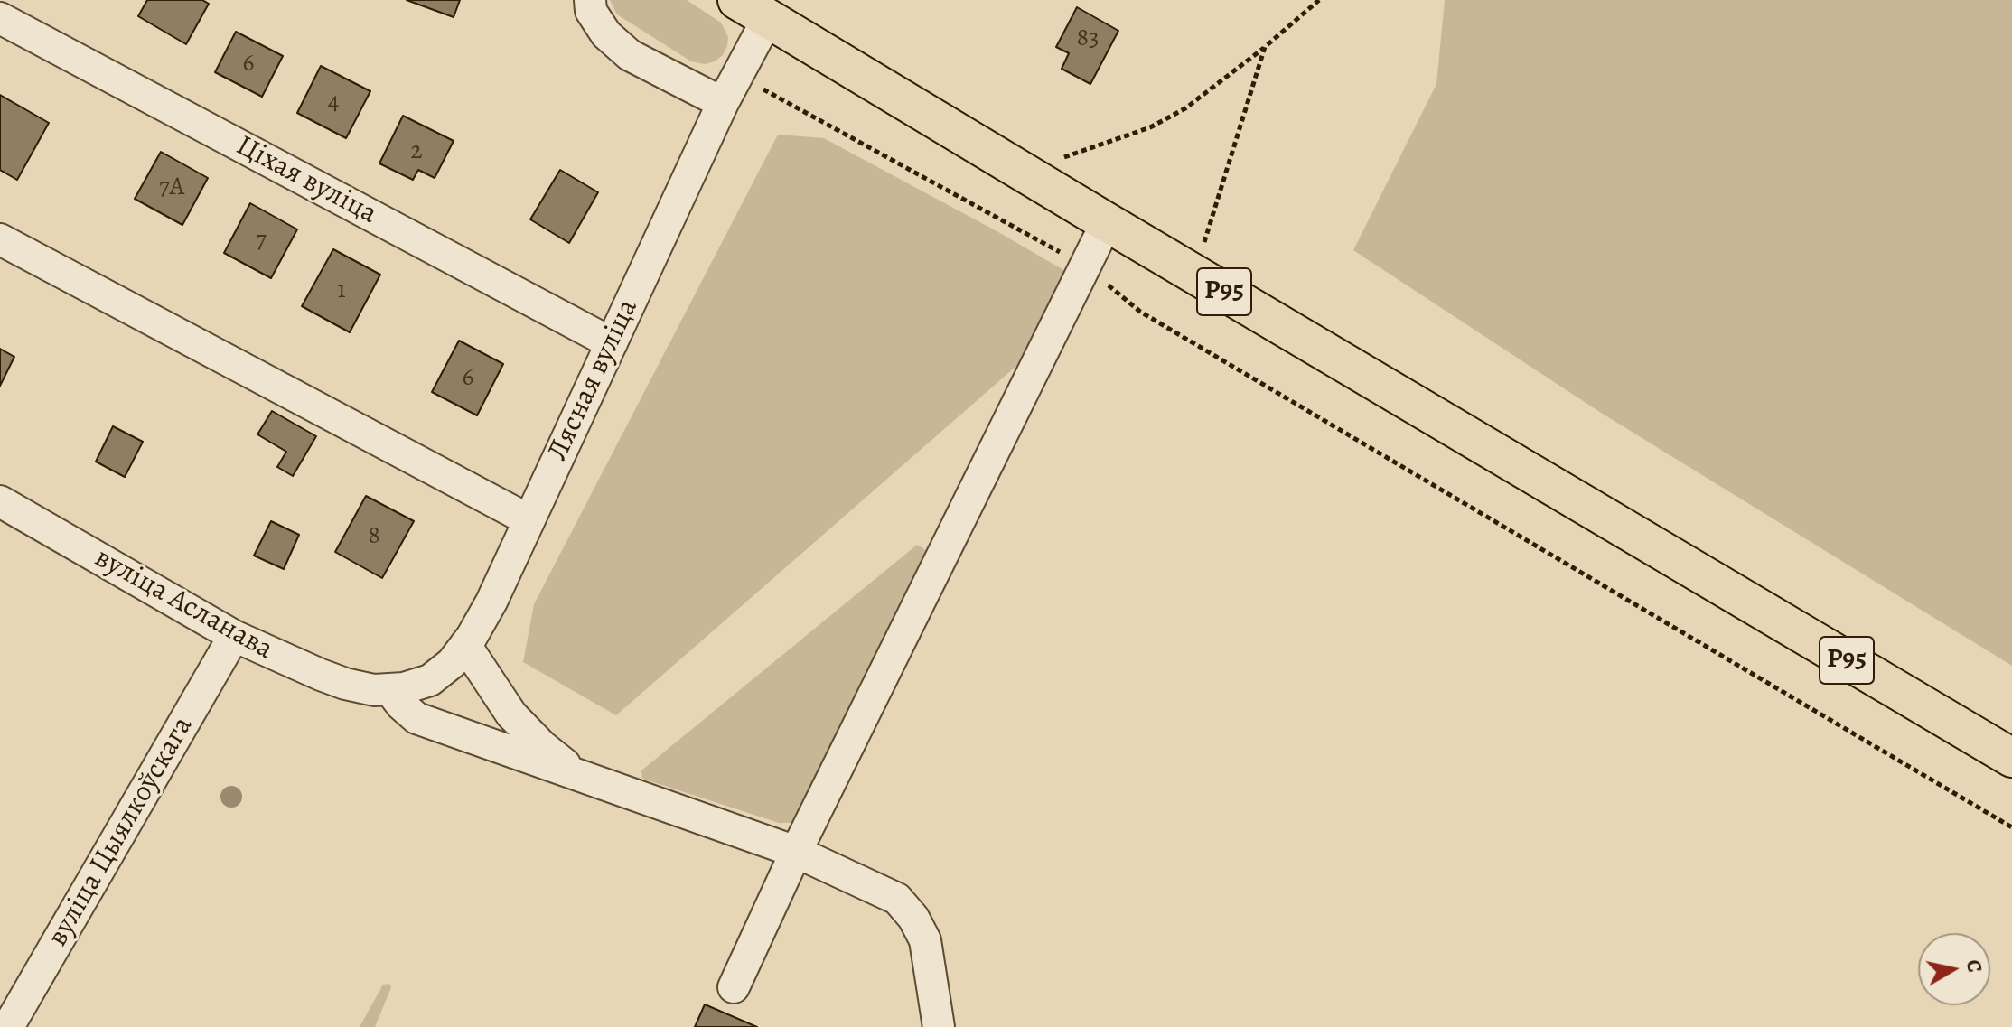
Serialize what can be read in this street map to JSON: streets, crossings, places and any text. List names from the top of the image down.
{
  "streets": {
    "main road": ["Р95"],
    "street": [
      "Ціхая вуліца",
      "Лясная вуліца",
      "вуліца Асланава",
      "вуліца Цыялкоўскага"
    ]
  },
  "crossings": [
    ["Ціхая вуліца", "Лясная вуліца"],
    ["Р95", "Лясная вуліца"],
    ["Лясная вуліца", "вуліца Асланава"],
    ["вуліца Асланава", "вуліца Цыялкоўскага"]
  ],
  "house_numbers": [
    "83",
    "6",
    "4",
    "2",
    "7А",
    "7",
    "1",
    "6",
    "8"
  ],
  "north": "right"
}
